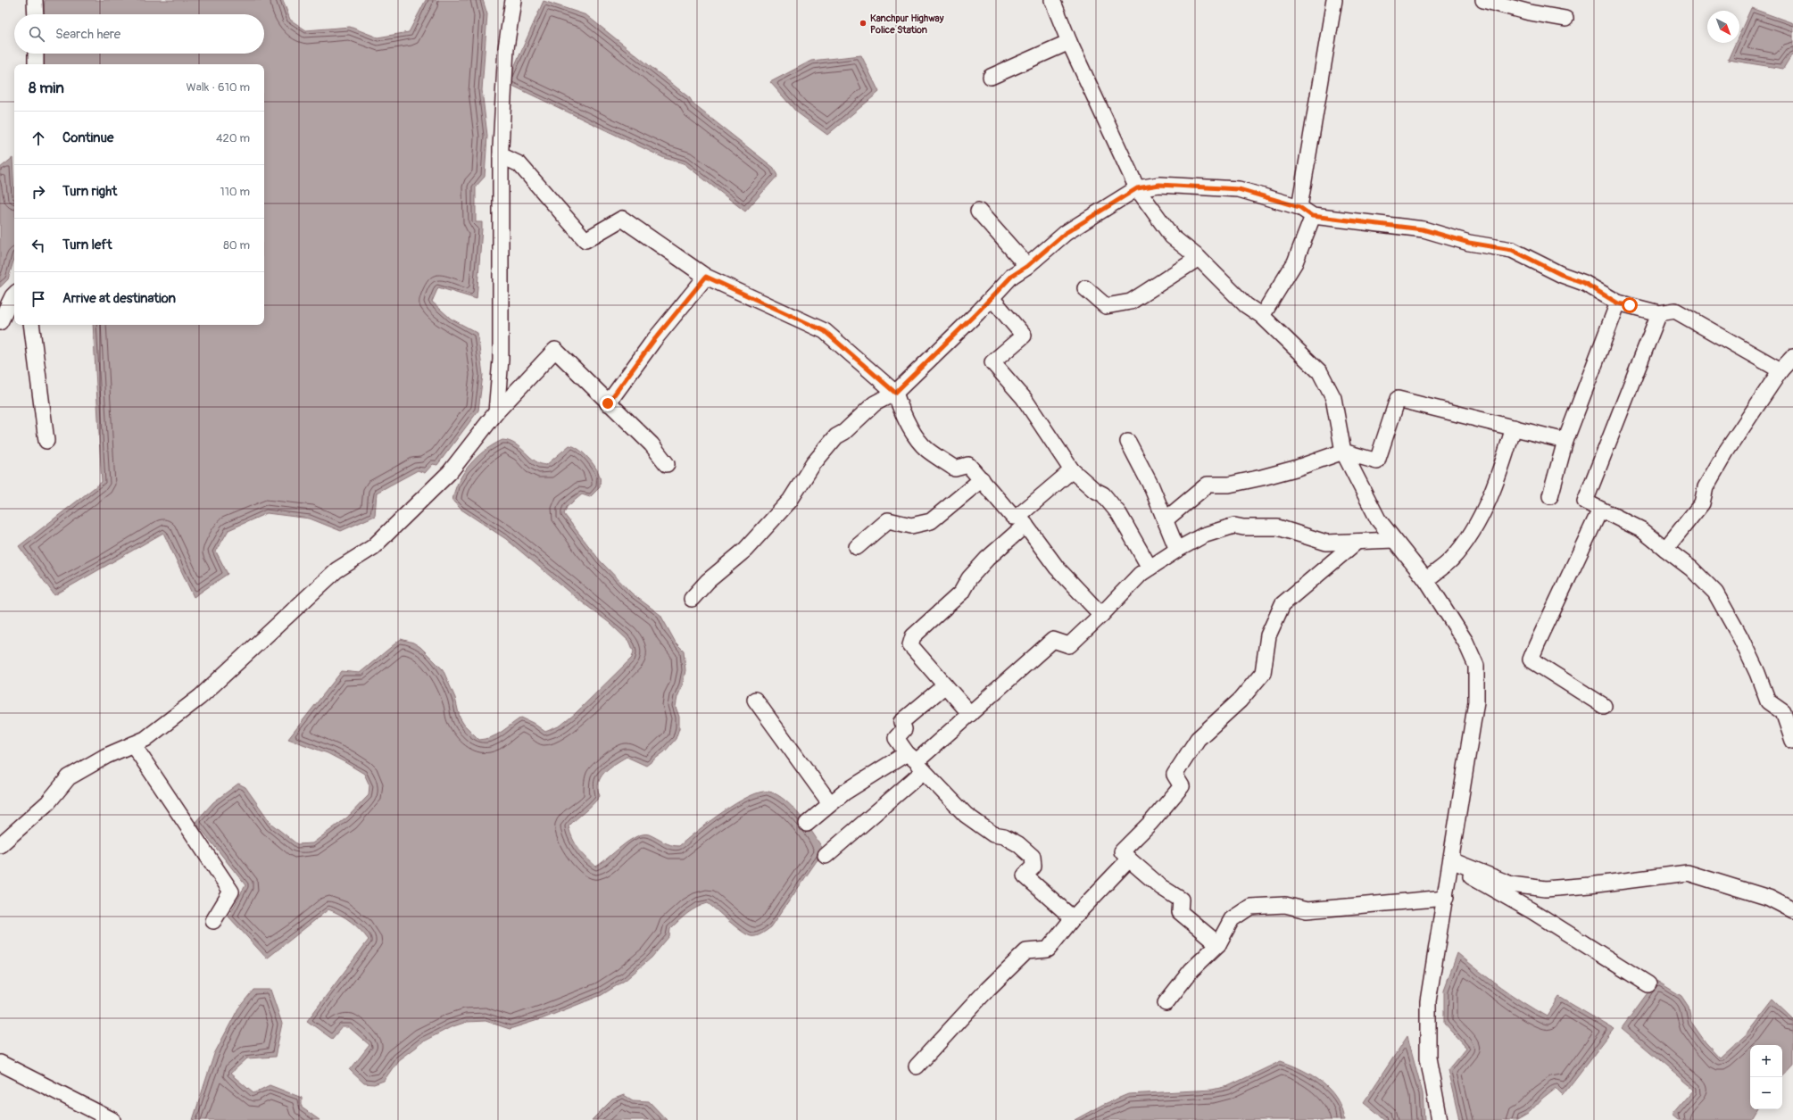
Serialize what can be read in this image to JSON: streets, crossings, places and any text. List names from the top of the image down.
{
  "places": ["Kanchpur Highway Police Station"],
  "north": "bottom right",
  "page": {
    "search": "Search here",
    "heading": ["8 min", "Walk · 610 m"],
    "list": [
      ["Continue", "420 m"],
      ["Turn right", "110 m"],
      ["Turn left", "80 m"],
      "Arrive at destination"
    ],
    "map_buttons": ["+", "−"]
  }
}
